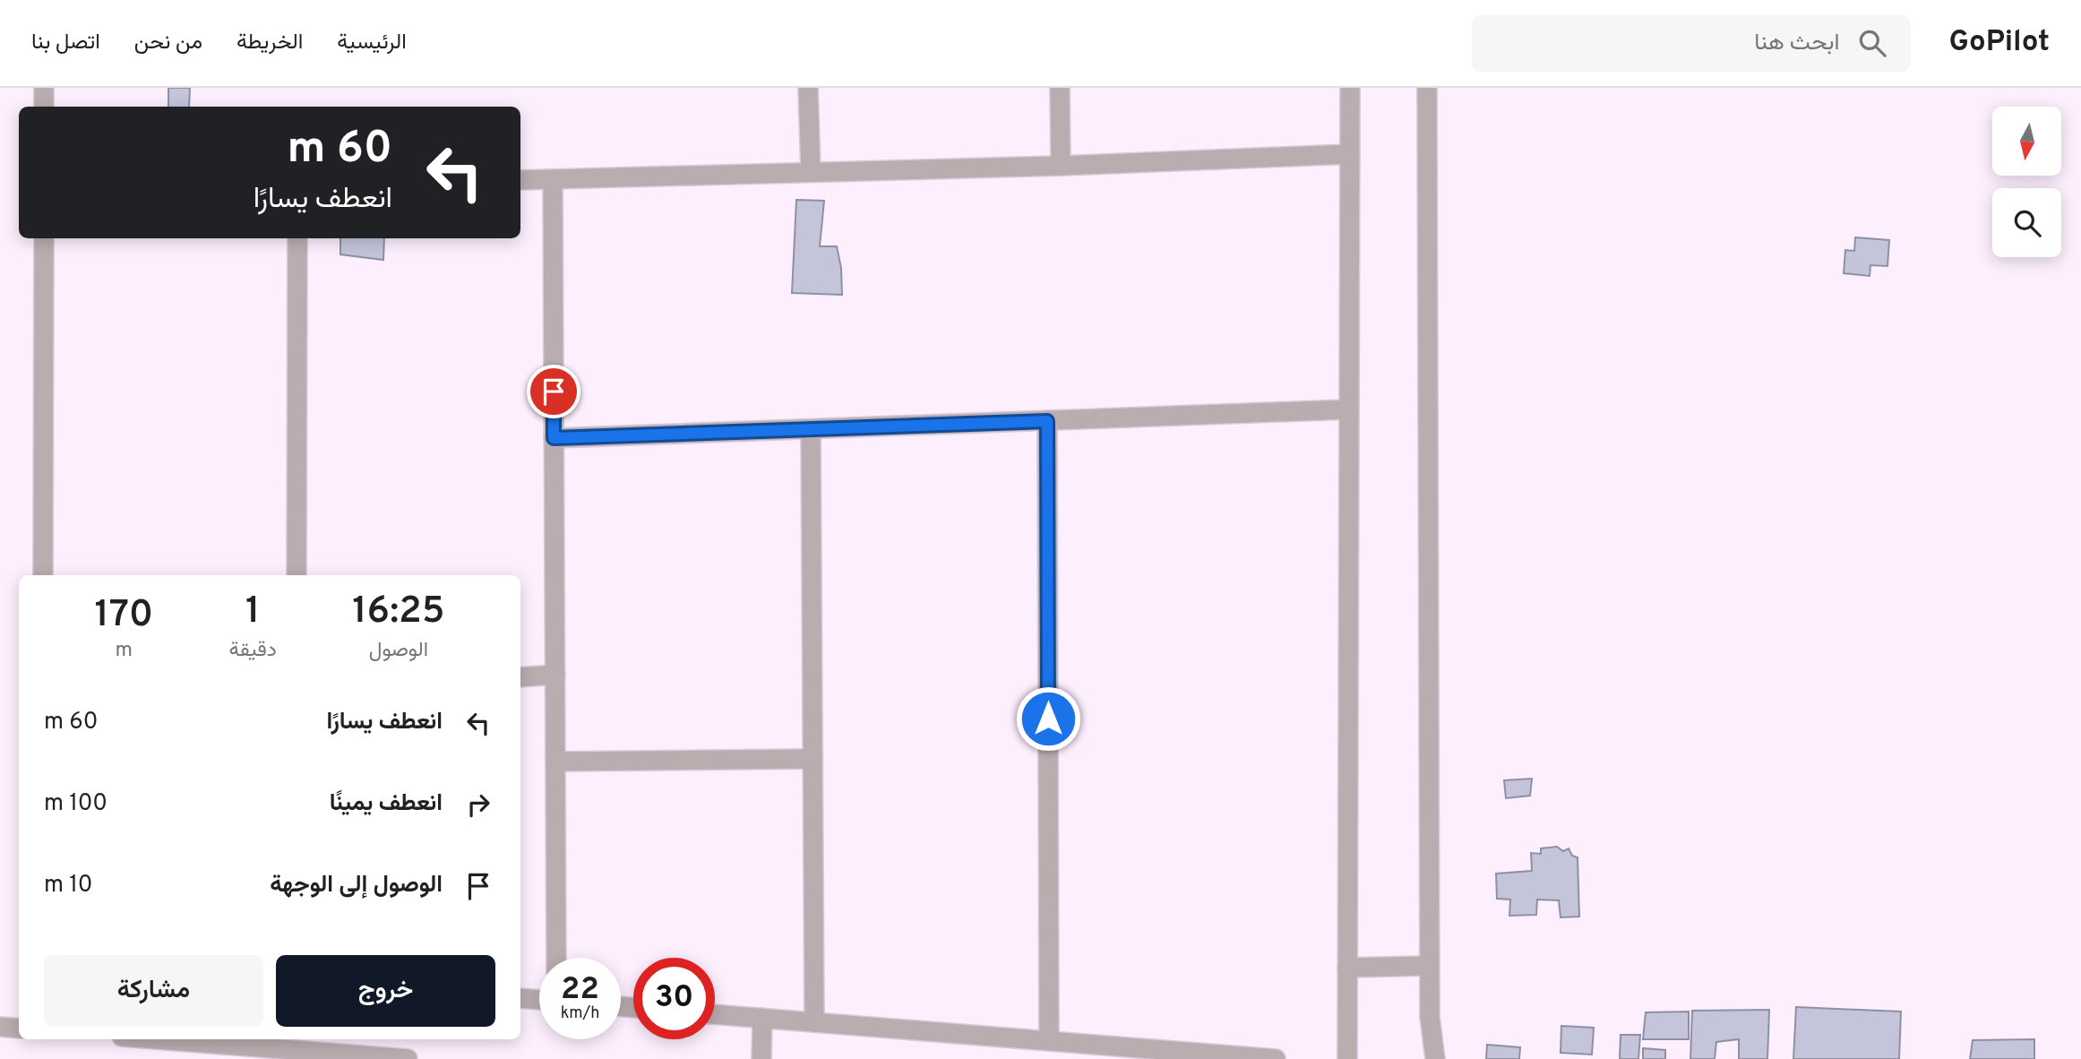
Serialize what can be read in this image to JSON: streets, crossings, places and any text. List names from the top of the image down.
{
  "north": "bottom",
  "page": {
    "header": "GoPilot",
    "search": "ابحث هنا",
    "nav": [
      "الرئيسية",
      "الخريطة",
      "من نحن",
      "اتصل بنا"
    ],
    "turn": ["60 m", "انعطف يسارًا"],
    "eta": [
      "16:25",
      "الوصول",
      "1",
      "دقيقة",
      "170",
      "m"
    ],
    "list": [
      {
        "name": "انعطف يسارًا",
        "value": "60 m"
      },
      {
        "name": "انعطف يمينًا",
        "value": "100 m"
      },
      {
        "name": "الوصول إلى الوجهة",
        "value": "10 m"
      }
    ],
    "buttons": ["خروج", "مشاركة"],
    "speed": "22 km/h",
    "limit": "30"
  }
}
